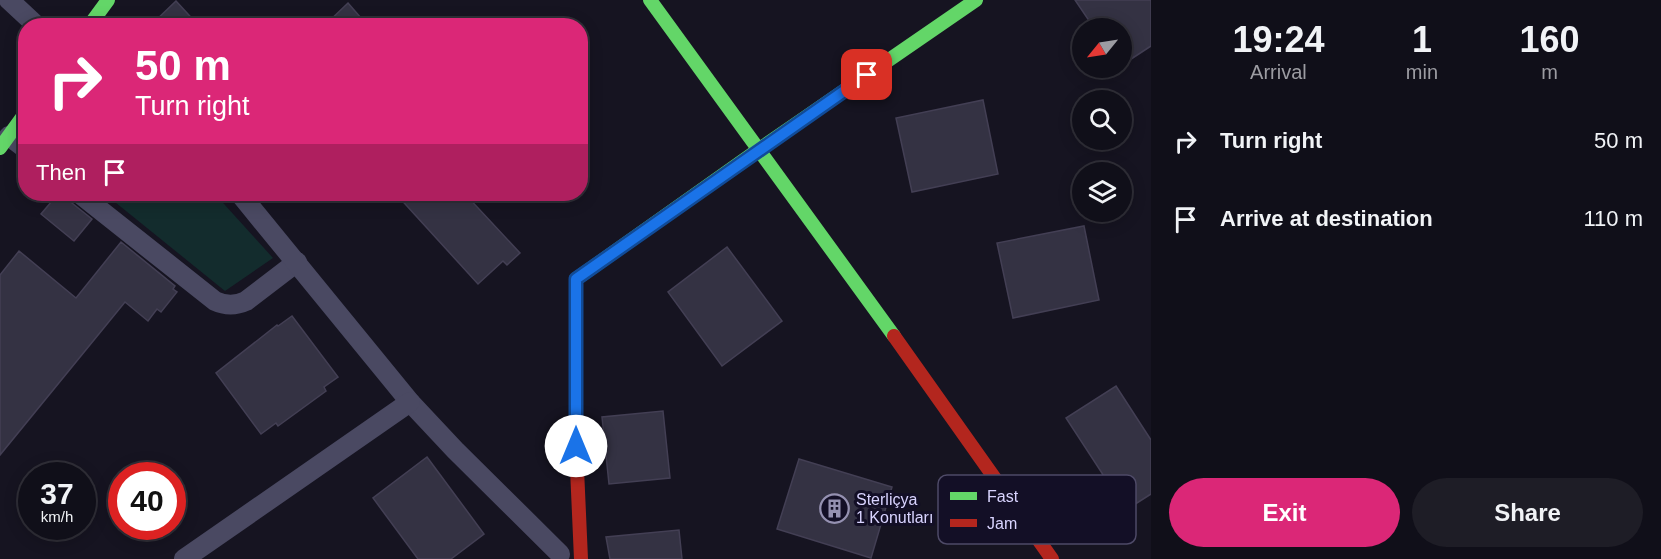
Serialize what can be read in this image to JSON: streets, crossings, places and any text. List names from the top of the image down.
{
  "places": {
    "building": ["Sterliçya 1 Konutları"]
  },
  "legend": ["Fast", "Jam"],
  "north": "bottom left",
  "page": {
    "eta": [
      "19:24",
      "Arrival",
      "1",
      "min",
      "160",
      "m"
    ],
    "turn": ["50 m", "Turn right"],
    "list": [
      {
        "name": "Turn right",
        "value": "50 m"
      },
      {
        "name": "Arrive at destination",
        "value": "110 m"
      }
    ],
    "then": "Then",
    "speed": "37 km/h",
    "limit": "40",
    "buttons": ["Exit", "Share"]
  }
}
